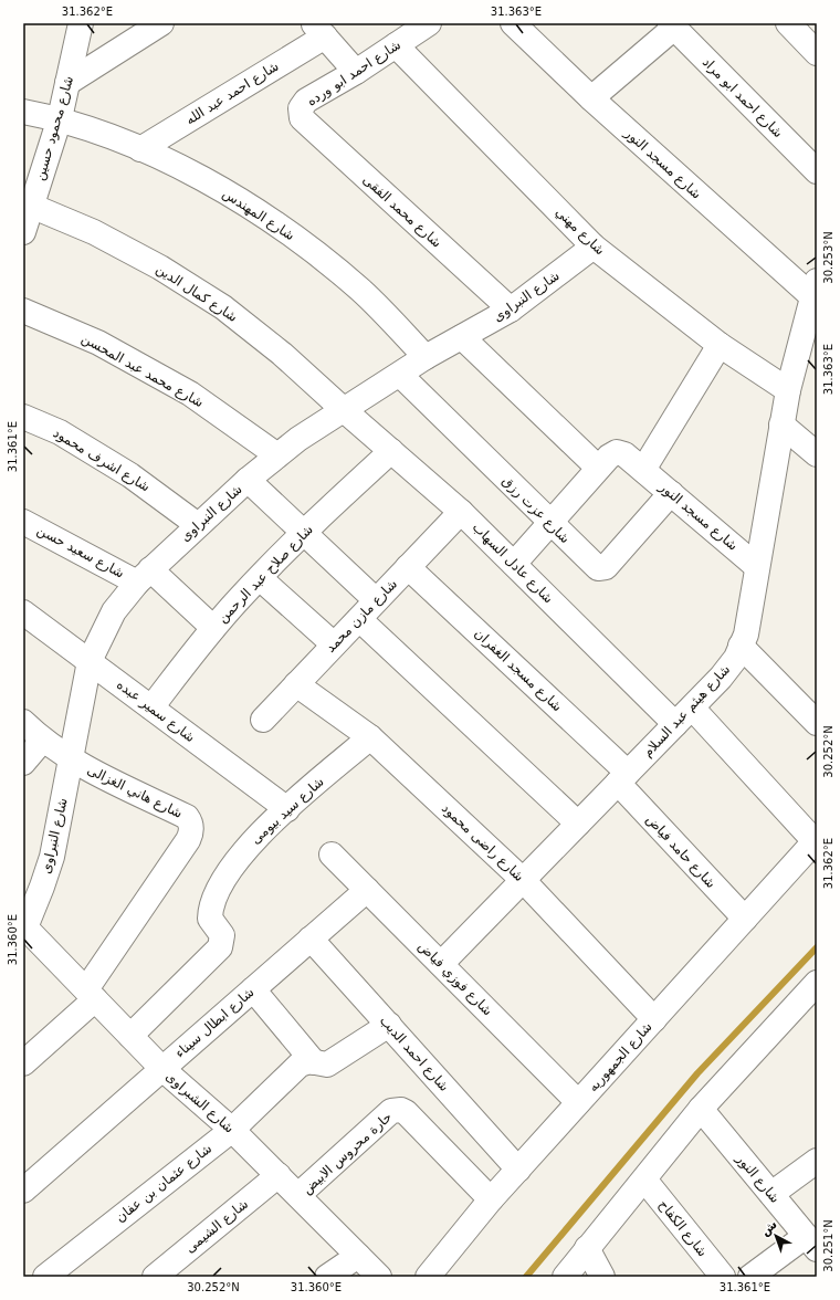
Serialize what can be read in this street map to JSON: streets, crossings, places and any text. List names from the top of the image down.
{
  "streets": {
    "street": [
      "شارع احمد ابو ورده",
      "شارع احمد عبد الله",
      "شارع احمد ابو مراد",
      "شارع محمود حسين",
      "شارع مسجد النور",
      "شارع محمد الفقى",
      "شارع المهندس",
      "شارع مهني",
      "شارع كمال الدين",
      "شارع النبراوى",
      "شارع محمد عبد المحسن",
      "شارع اشرف محمود",
      "شارع عزت رزق",
      "شارع سعيد حسن",
      "شارع عادل السهاب",
      "شارع صلاح عبد الرحمن",
      "شارع مازن محمد",
      "شارع مسجد الغفران",
      "شارع سمير عبده",
      "شارع هيثم عبد السلام",
      "شارع هاني الغزالى",
      "شارع سيد بيومى",
      "شارع راضى محمود",
      "شارع حامد فياض",
      "شارع فوزي فياض",
      "شارع ابطال سيناء",
      "شارع احمد الديب",
      "شارع الجمهوريه",
      "شارع الشبراوى",
      "حارة محروس الابيض",
      "شارع النور",
      "شارع عثمان بن عفان",
      "شارع الشيمى",
      "شارع الكفاح"
    ]
  },
  "crossings": [
    ["شارع احمد ابو ورده", "شارع محمد الفقى"],
    ["شارع احمد ابو ورده", "شارع مهني"],
    ["شارع احمد عبد الله", "شارع المهندس"],
    ["شارع محمود حسين", "شارع المهندس"],
    ["شارع محمود حسين", "شارع كمال الدين"],
    ["شارع مسجد النور", "شارع عزت رزق"],
    ["شارع مسجد النور", "شارع هيثم عبد السلام"],
    ["شارع محمد الفقى", "شارع النبراوى"],
    ["شارع المهندس", "شارع النبراوى"],
    ["شارع مهني", "شارع النبراوى"],
    ["شارع مهني", "شارع هيثم عبد السلام"],
    ["شارع كمال الدين", "شارع النبراوى"],
    ["شارع كمال الدين", "شارع عادل السهاب"],
    ["شارع النبراوى", "شارع محمد عبد المحسن"],
    ["شارع النبراوى", "شارع اشرف محمود"],
    ["شارع النبراوى", "شارع عزت رزق"],
    ["شارع النبراوى", "شارع سعيد حسن"],
    ["شارع النبراوى", "شارع عادل السهاب"],
    ["شارع النبراوى", "شارع سمير عبده"],
    ["شارع النبراوى", "شارع هاني الغزالى"],
    ["شارع النبراوى", "شارع الشبراوى"],
    ["شارع سعيد حسن", "شارع صلاح عبد الرحمن"],
    ["شارع عادل السهاب", "شارع صلاح عبد الرحمن"],
    ["شارع عادل السهاب", "شارع مازن محمد"],
    ["شارع عادل السهاب", "شارع هيثم عبد السلام"],
    ["شارع عادل السهاب", "شارع الجمهوريه"],
    ["شارع صلاح عبد الرحمن", "شارع سمير عبده"],
    ["شارع مازن محمد", "شارع مسجد الغفران"],
    ["شارع مازن محمد", "شارع راضى محمود"],
    ["شارع مسجد الغفران", "شارع هيثم عبد السلام"],
    ["شارع مسجد الغفران", "شارع حامد فياض"],
    ["شارع سمير عبده", "شارع سيد بيومى"],
    ["شارع هيثم عبد السلام", "شارع راضى محمود"],
    ["شارع هيثم عبد السلام", "شارع حامد فياض"],
    ["شارع هيثم عبد السلام", "شارع فوزي فياض"],
    ["شارع هاني الغزالى", "شارع الشبراوى"],
    ["شارع سيد بيومى", "شارع راضى محمود"],
    ["شارع سيد بيومى", "شارع الشبراوى"],
    ["شارع راضى محمود", "شارع الجمهوريه"],
    ["شارع حامد فياض", "شارع الجمهوريه"],
    ["شارع فوزي فياض", "شارع ابطال سيناء"],
    ["شارع فوزي فياض", "شارع الجمهوريه"],
    ["شارع ابطال سيناء", "شارع احمد الديب"],
    ["شارع ابطال سيناء", "شارع الشبراوى"],
    ["شارع احمد الديب", "شارع الجمهوريه"],
    ["شارع احمد الديب", "شارع عثمان بن عفان"],
    ["شارع الجمهوريه", "حارة محروس الابيض"],
    ["شارع الشبراوى", "حارة محروس الابيض"],
    ["شارع الشبراوى", "شارع عثمان بن عفان"],
    ["شارع الشبراوى", "شارع الشيمى"]
  ],
  "north": "top left",
  "coordinates": [
    "31.362°E",
    "31.363°E",
    "30.253°N",
    "31.361°E",
    "30.252°N",
    "31.360°E",
    "30.251°N"
  ]
}
